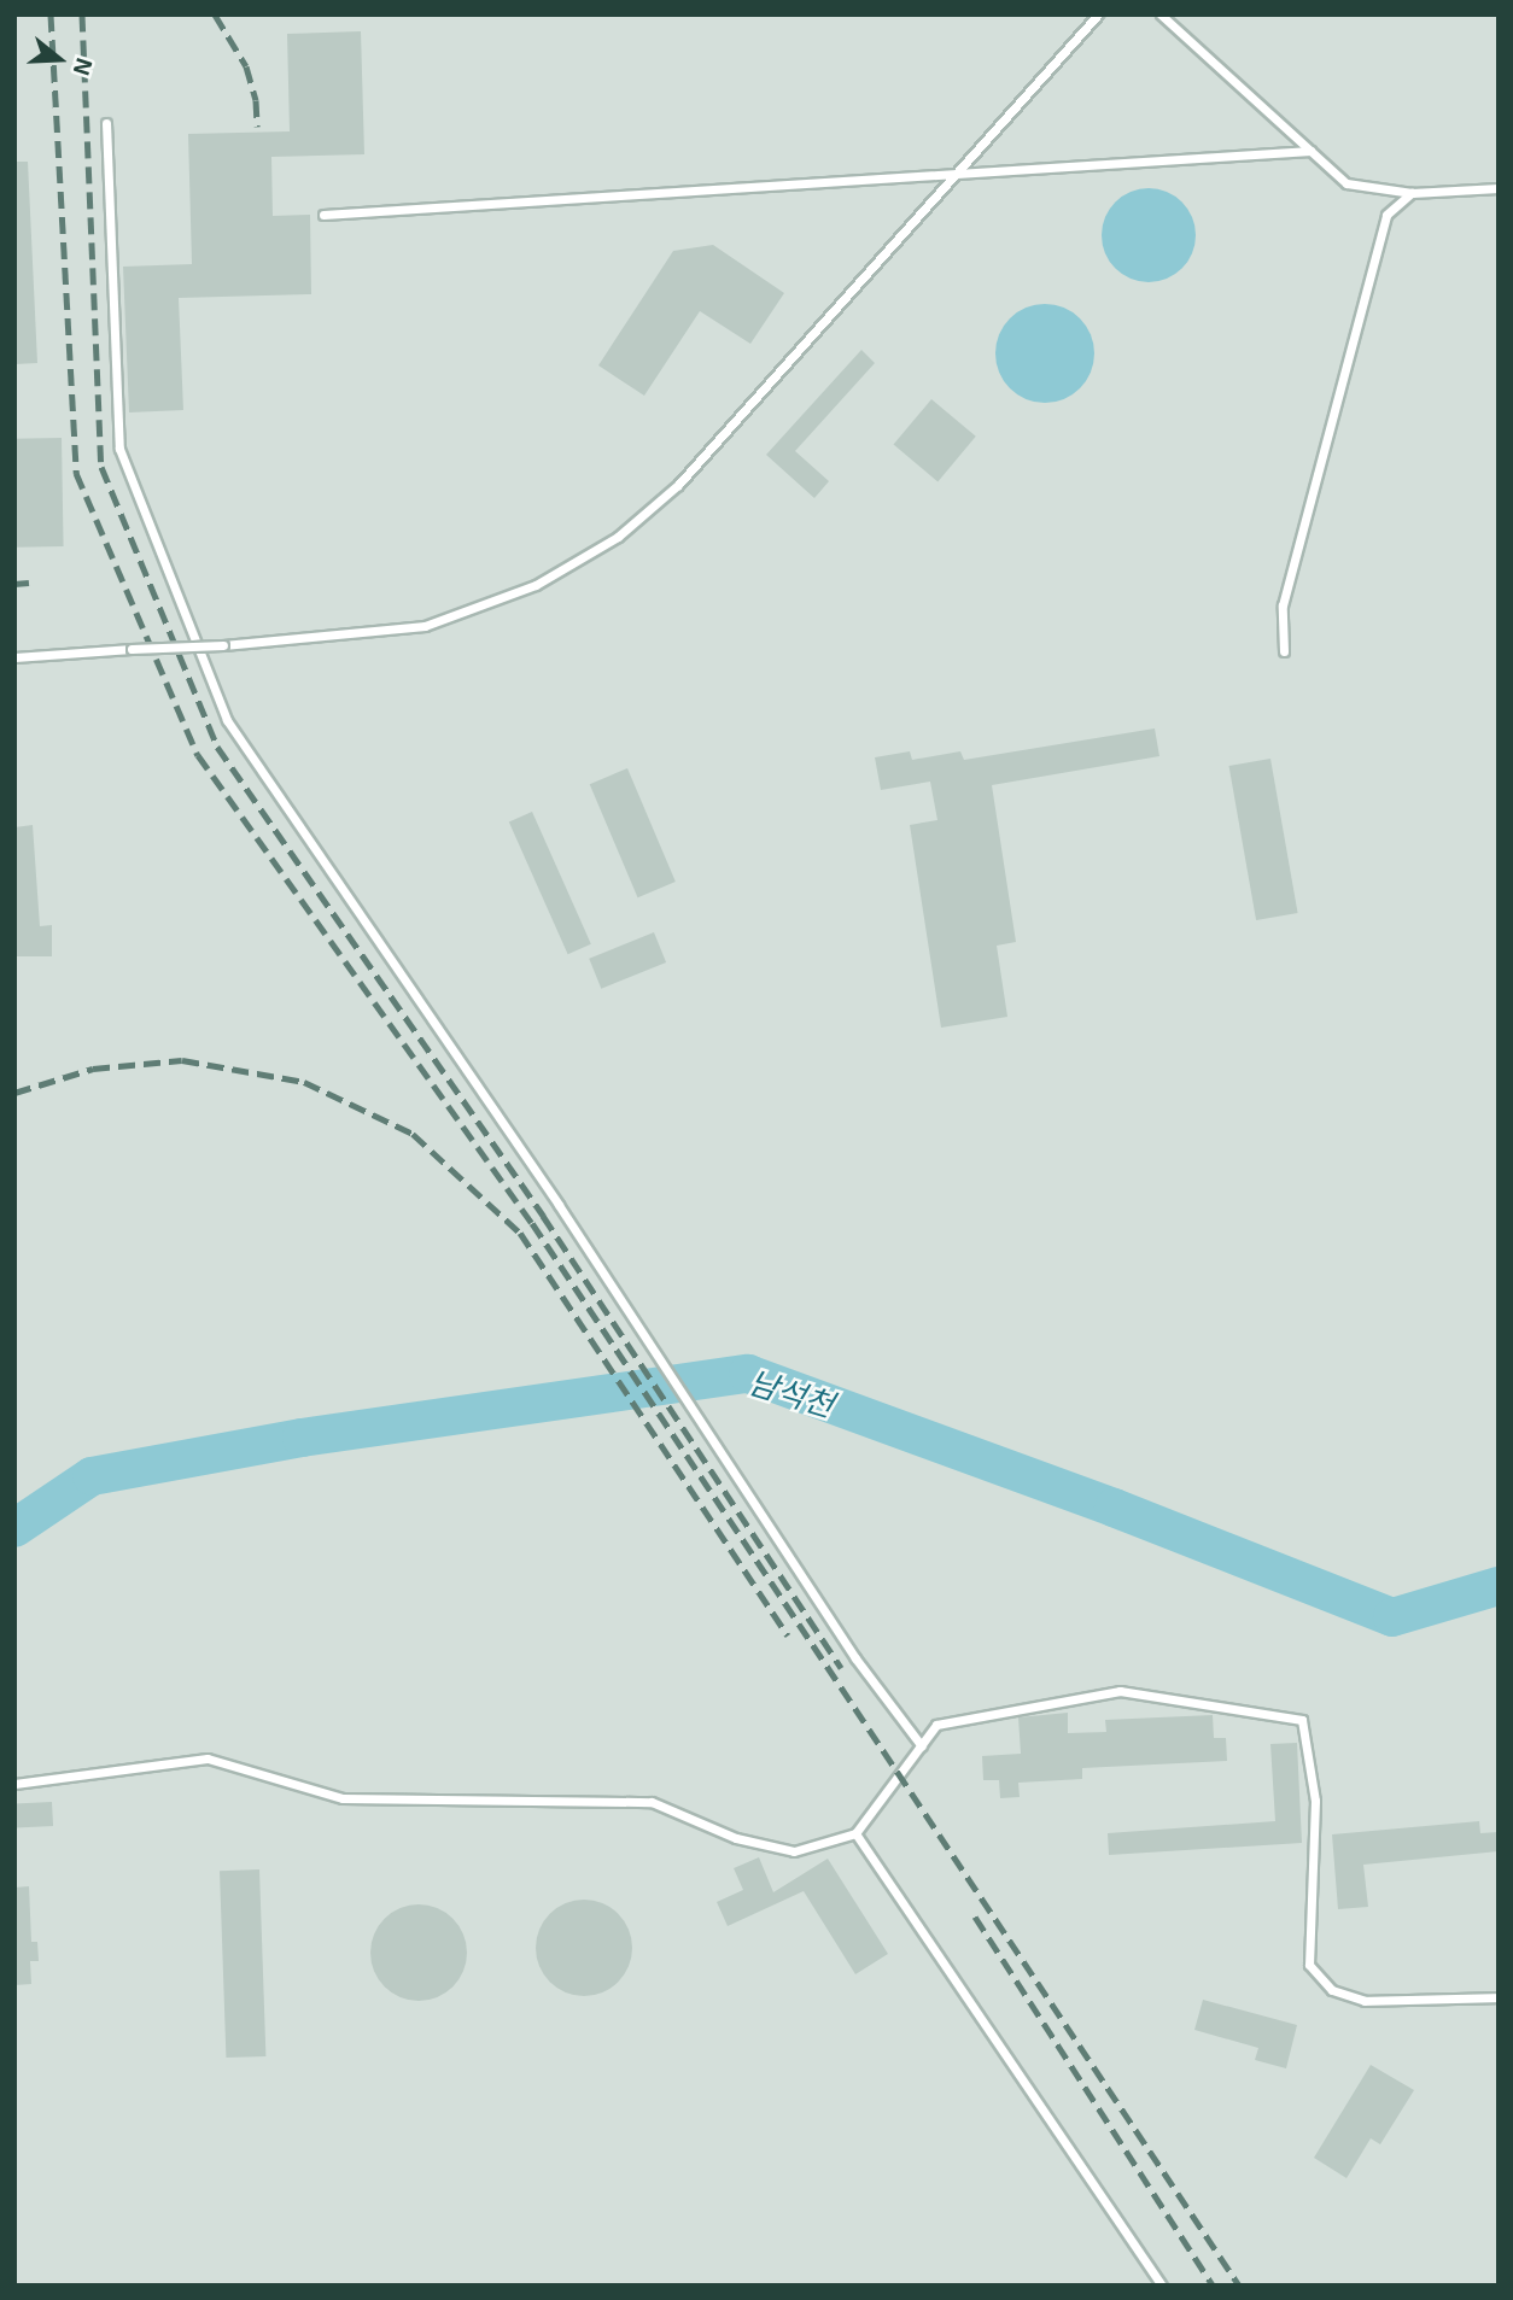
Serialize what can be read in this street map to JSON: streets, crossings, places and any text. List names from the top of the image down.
{
  "water": ["남석천"],
  "north": "right"
}
